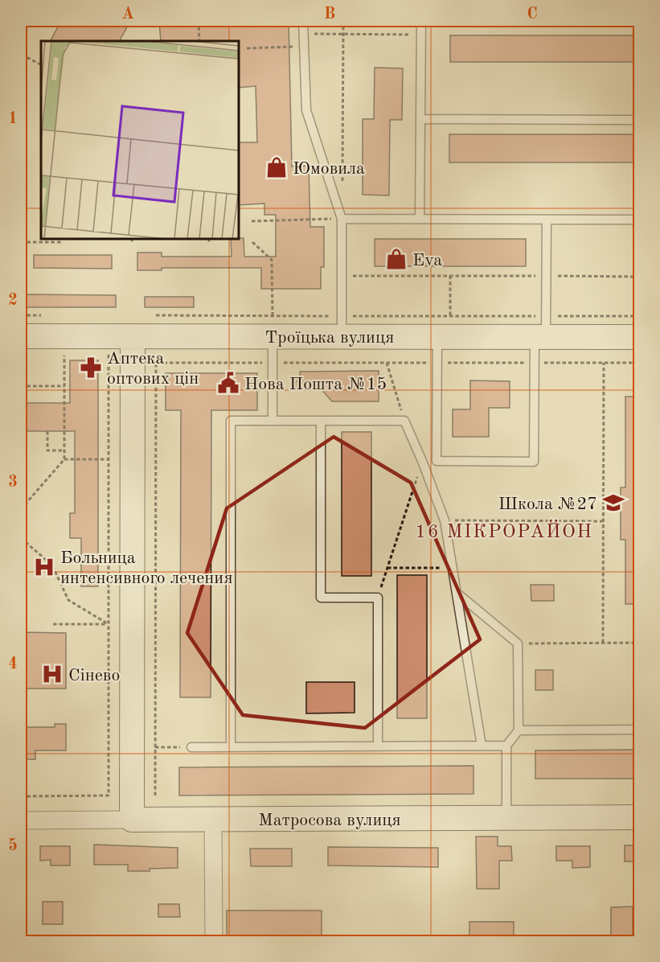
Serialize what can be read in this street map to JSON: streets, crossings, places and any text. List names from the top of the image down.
{
  "streets": {
    "street": ["Троїцька вулиця", "Матросова вулиця"]
  },
  "districts": ["16 МІКРОРАЙОН"],
  "places": {
    "shop": ["Юмовила", "Eva"],
    "pharmacy": ["Аптека оптових цін"],
    "public building": ["Нова Пошта №15"],
    "school or university": ["Школа №27"],
    "hospital": ["Больница интенсивного лечения", "Сінево"]
  },
  "grid": {
    "columns": ["A", "B", "C"],
    "rows": [
      "1",
      "2",
      "3",
      "4",
      "5"
    ]
  }
}
